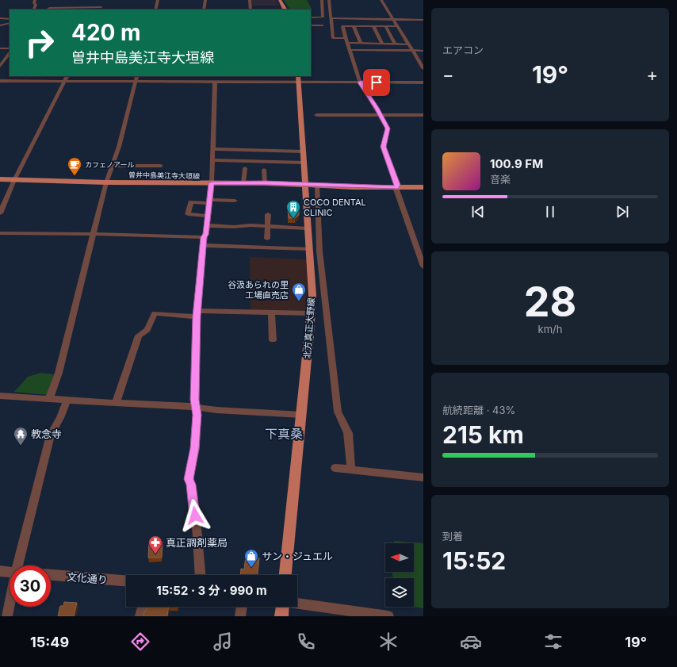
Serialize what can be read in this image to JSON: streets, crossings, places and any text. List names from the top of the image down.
{
  "streets": {
    "main road": ["曽井中島美江寺大垣線", "北方真正大野線"],
    "street": ["文化通り"]
  },
  "crossings": [
    ["曽井中島美江寺大垣線", "北方真正大野線"]
  ],
  "districts": ["下真桑"],
  "places": {
    "cafe": ["カフェノアール"],
    "building": ["COCO DENTAL CLINIC"],
    "shop": ["谷汲あられの里 工場直売店", "サン・ジュエル"],
    "temple": ["教念寺"],
    "pharmacy": ["真正調剤薬局"]
  },
  "north": "left",
  "page": {
    "tile": [
      "エアコン",
      ["28", "km/h"],
      ["航続距離 · 43%", "215 km"],
      ["到着", "15:52"]
    ],
    "turn": ["420 m", "曽井中島美江寺大垣線"],
    "heat": ["−", "19°", "+"],
    "song": ["100.9 FM", "音楽"],
    "limit": "30",
    "trip": "15:52 · 3 分 · 990 m",
    "tabs": ["15:49", "19°"]
  }
}
